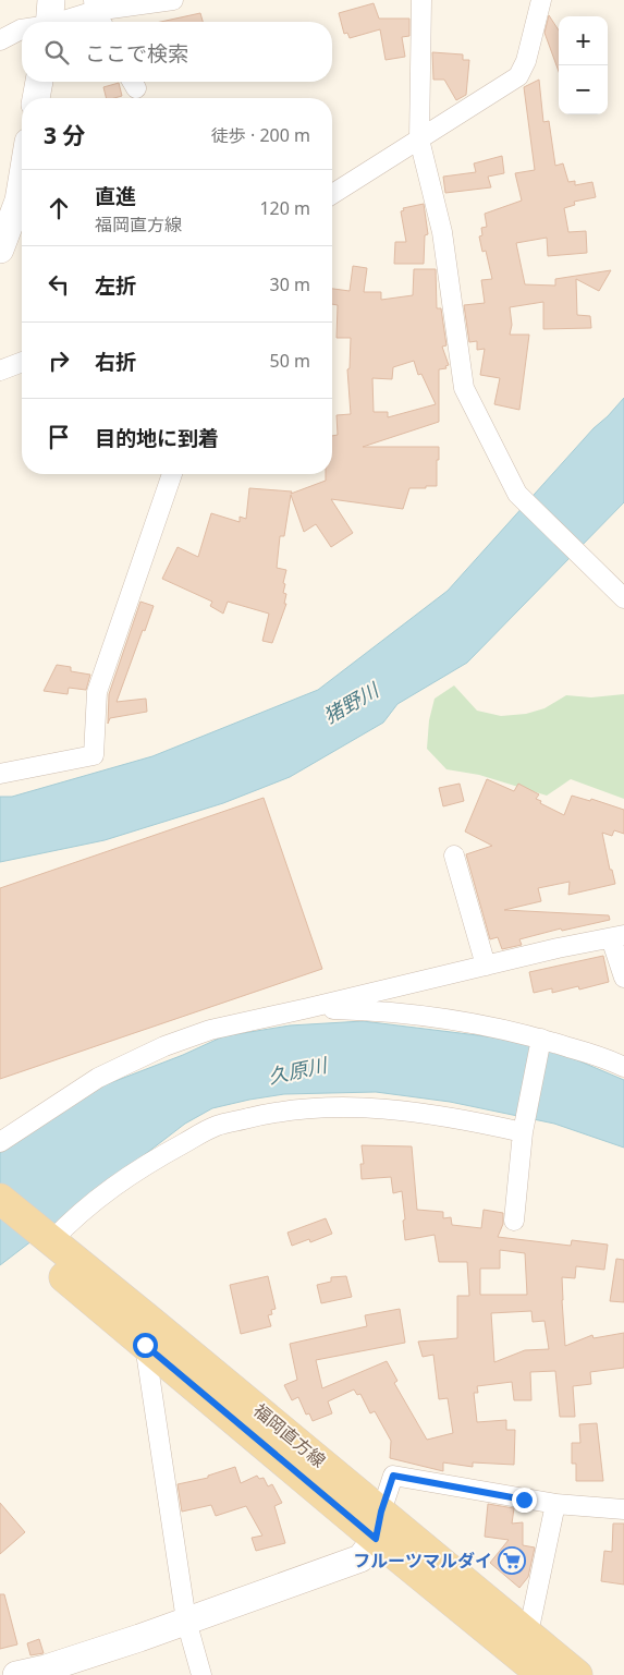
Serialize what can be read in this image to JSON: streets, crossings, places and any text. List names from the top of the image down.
{
  "streets": {
    "main road": ["福岡直方線"]
  },
  "water": ["猪野川", "久原川"],
  "places": {
    "supermarket": ["フルーツマルダイ"]
  },
  "page": {
    "map_buttons": ["+", "−"],
    "search": "ここで検索",
    "heading": ["3 分", "徒歩 · 200 m"],
    "list": [
      ["直進", "福岡直方線", "120 m"],
      ["左折", "30 m"],
      ["右折", "50 m"],
      "目的地に到着"
    ]
  }
}
